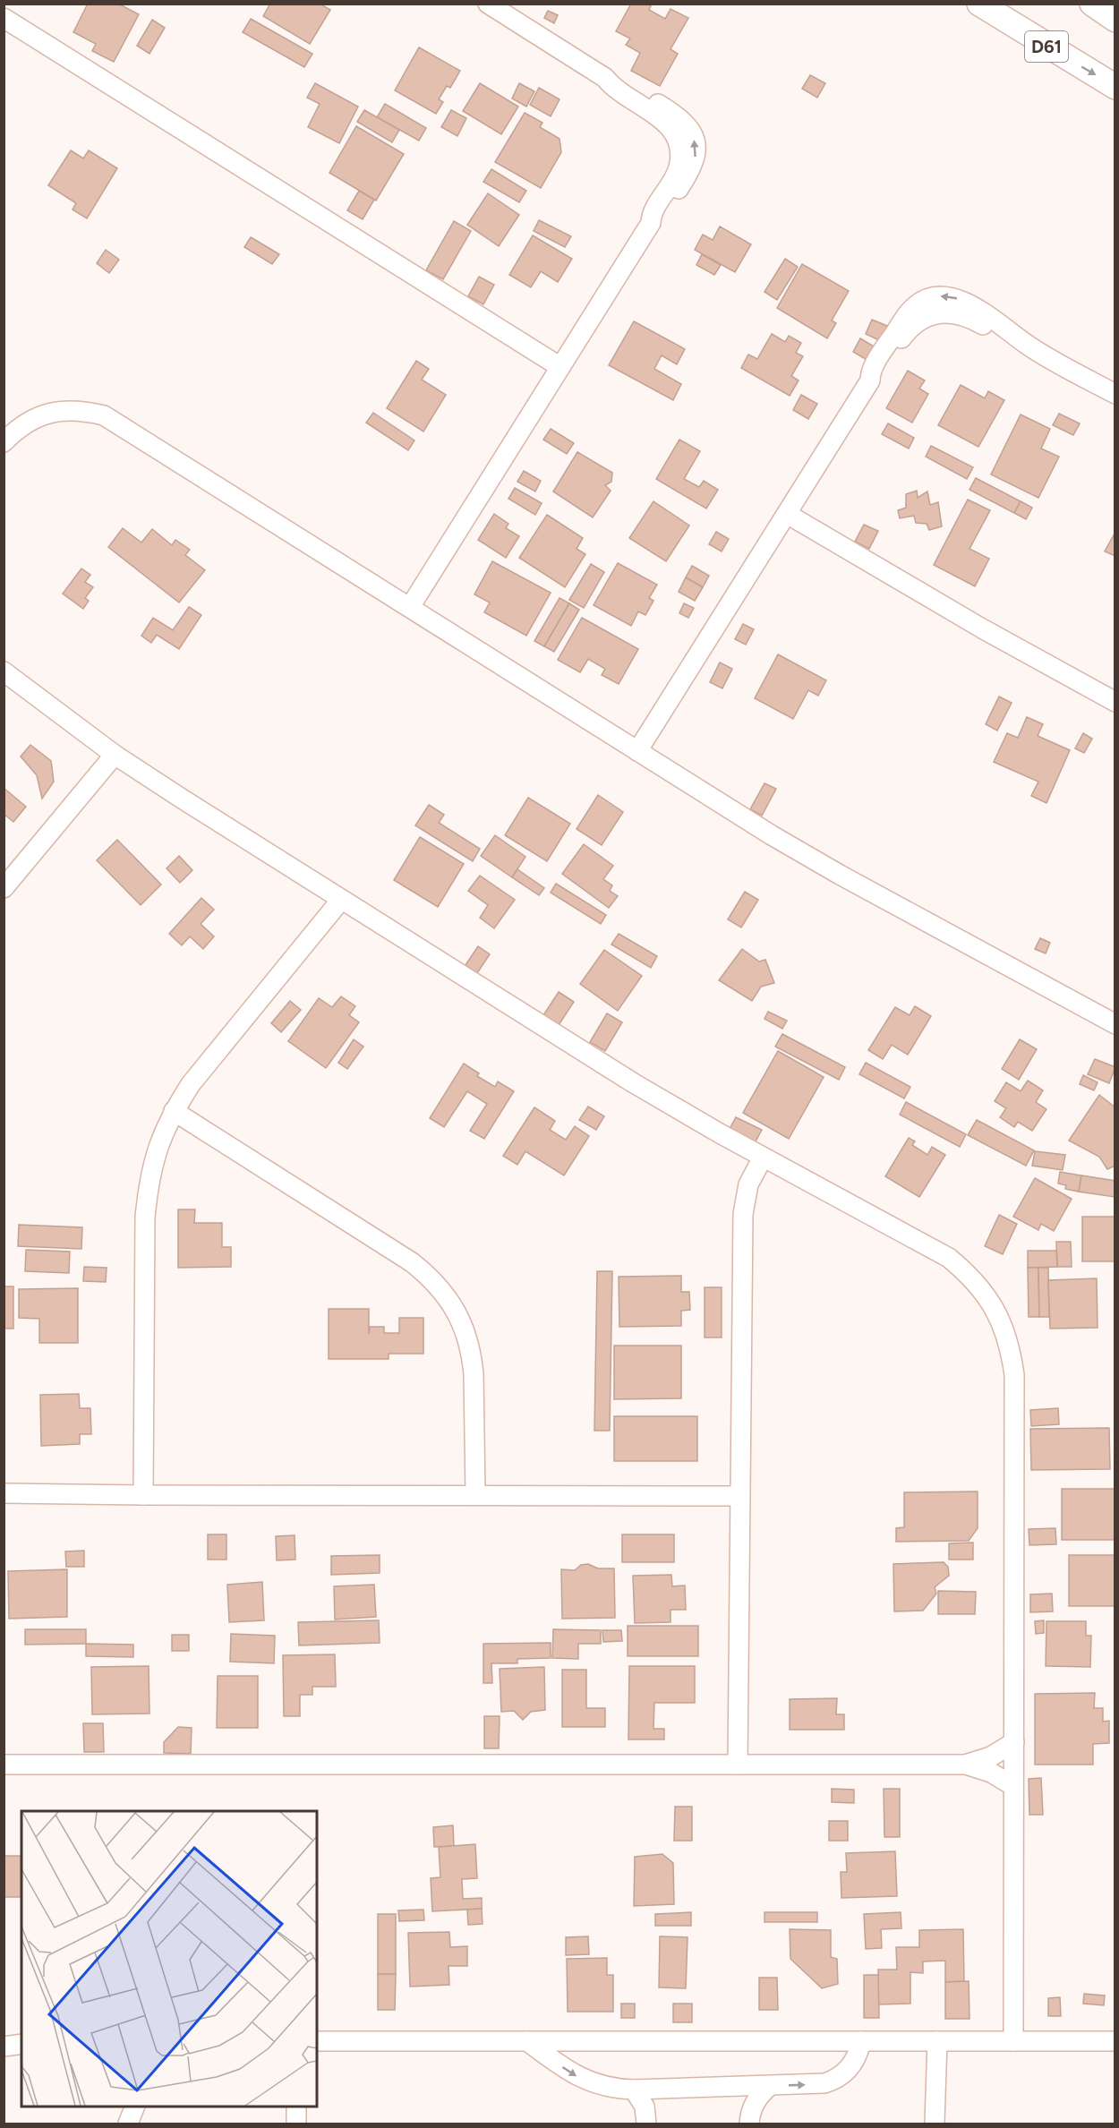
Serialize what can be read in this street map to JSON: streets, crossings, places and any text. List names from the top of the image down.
{
  "streets": {
    "main road": ["D61"]
  }
}
